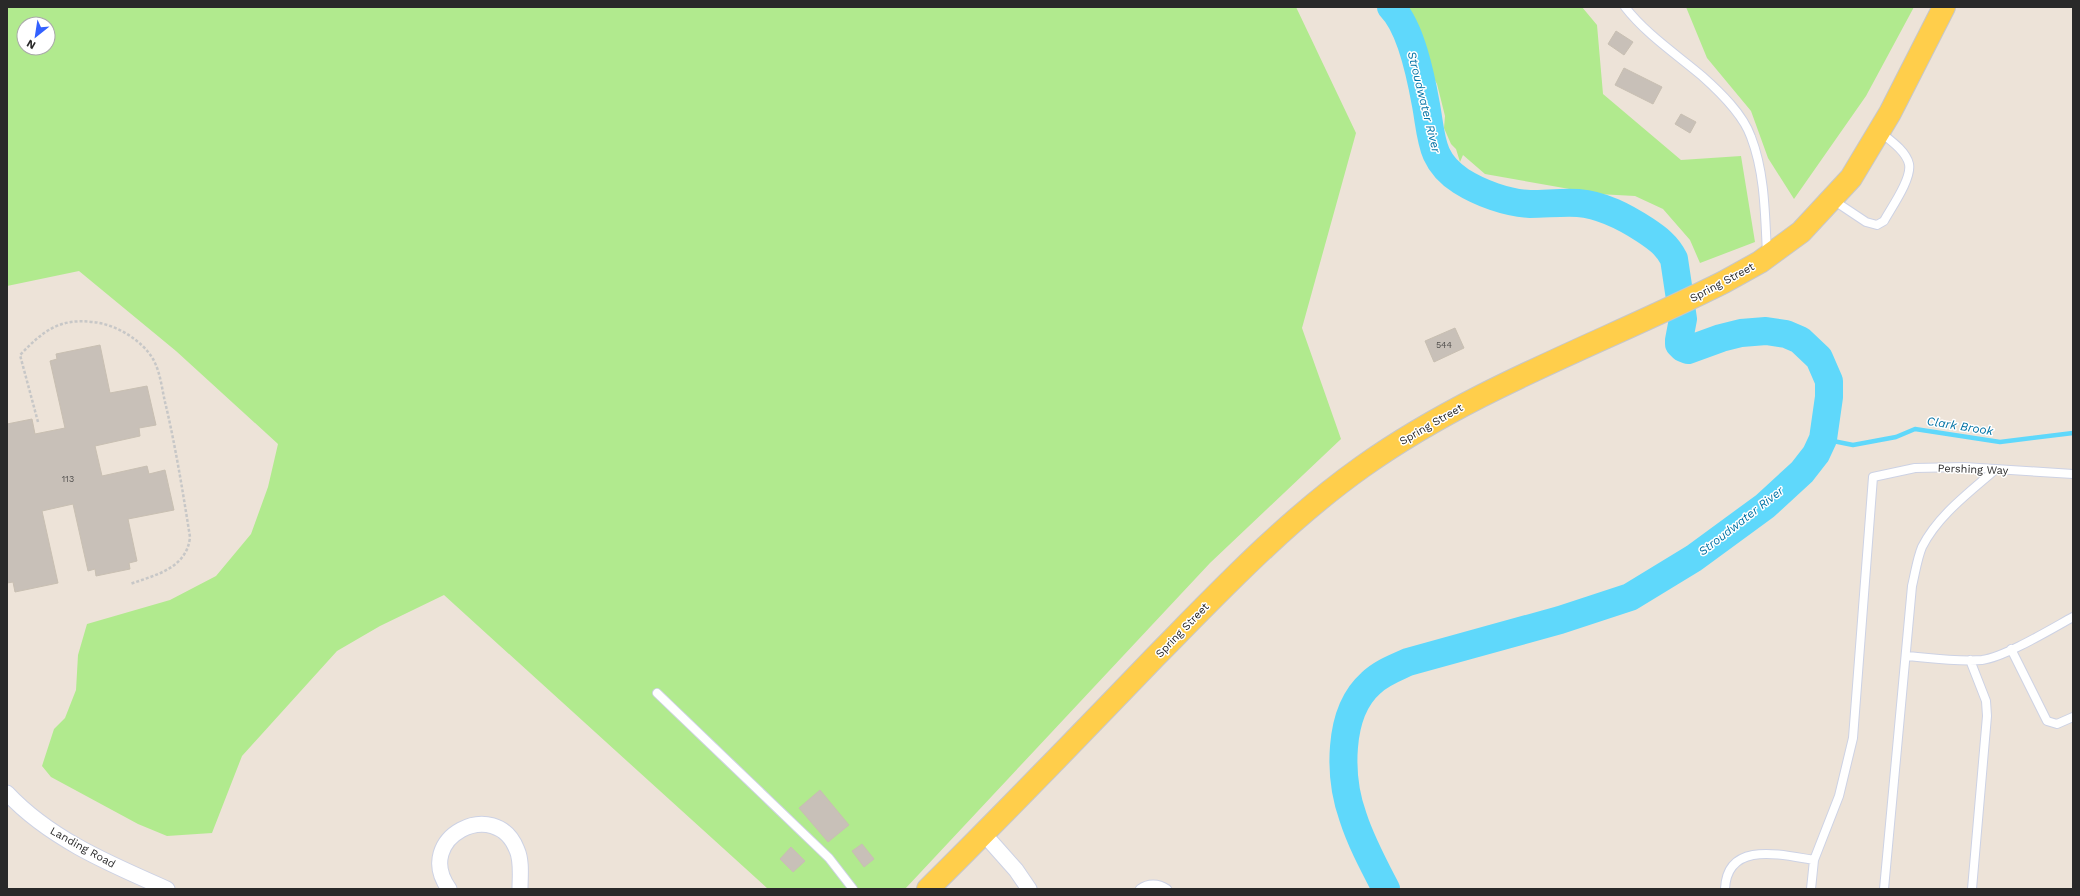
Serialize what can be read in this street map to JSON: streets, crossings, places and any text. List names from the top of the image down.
{
  "streets": {
    "main road": ["Spring Street"],
    "street": ["Landing Road"],
    "lane": ["Pershing Way"]
  },
  "water": ["Stroudwater River", "Clark Brook"],
  "house_numbers": ["544", "113"],
  "north": "bottom left"
}
